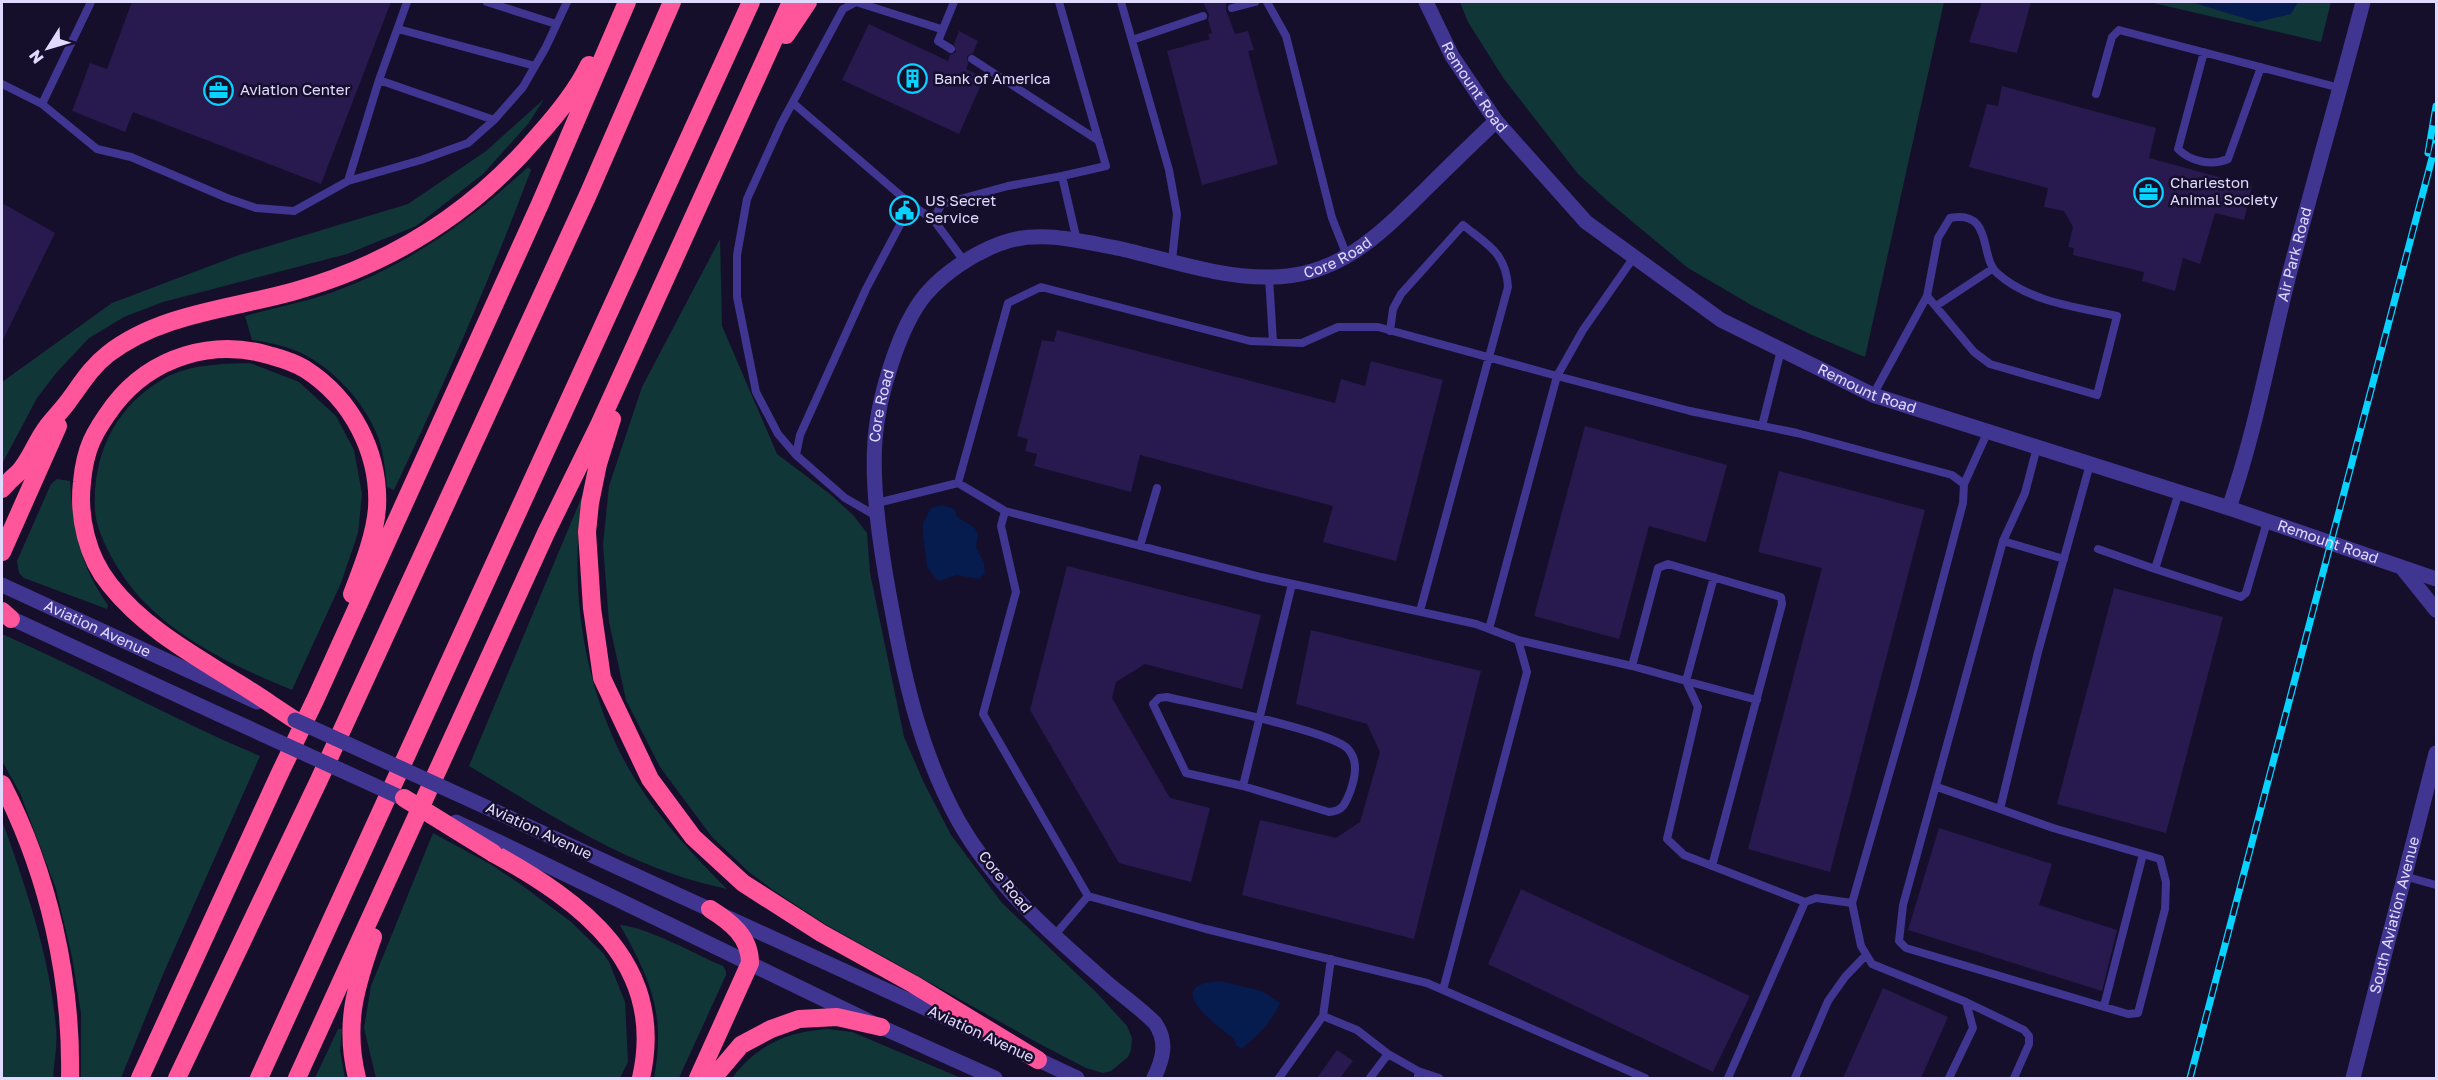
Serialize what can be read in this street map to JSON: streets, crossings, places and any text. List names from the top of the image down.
{
  "streets": {
    "street": [
      "Remount Road",
      "Air Park Road",
      "Core Road",
      "Aviation Avenue",
      "South Aviation Avenue"
    ]
  },
  "crossings": [
    ["Remount Road", "Air Park Road"],
    ["Remount Road", "Core Road"]
  ],
  "places": {
    "building": ["Bank of America"],
    "office": ["Aviation Center", "Charleston Animal Society"],
    "public building": ["US Secret Service"]
  },
  "north": "bottom left"
}
